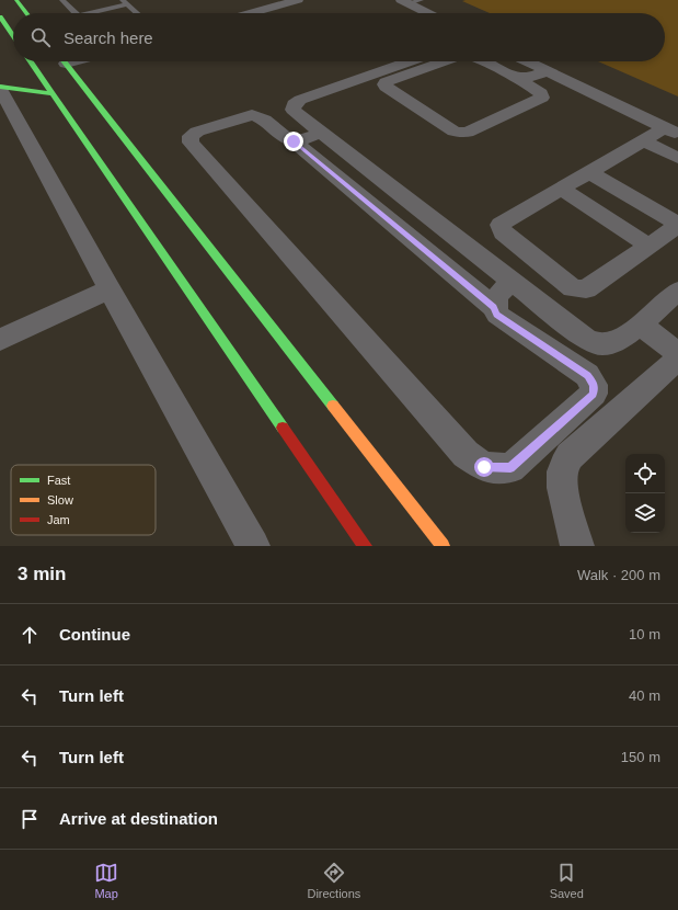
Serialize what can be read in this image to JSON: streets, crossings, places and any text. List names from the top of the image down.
{
  "legend": ["Fast", "Slow", "Jam"],
  "page": {
    "search": "Search here",
    "heading": ["3 min", "Walk · 200 m"],
    "list": [
      ["Continue", "10 m"],
      ["Turn left", "40 m"],
      ["Turn left", "150 m"],
      "Arrive at destination"
    ],
    "nav": ["Map", "Directions", "Saved"]
  }
}
